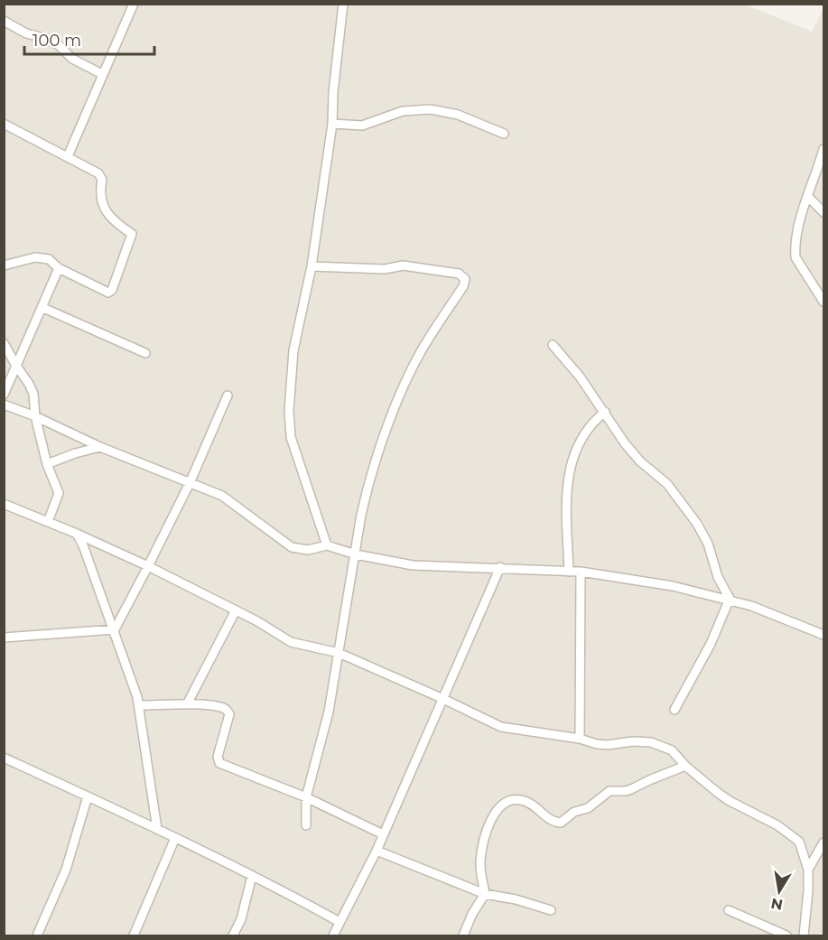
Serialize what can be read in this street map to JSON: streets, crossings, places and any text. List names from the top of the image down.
{
  "scale_bar": "100 m",
  "north": "bottom"
}
